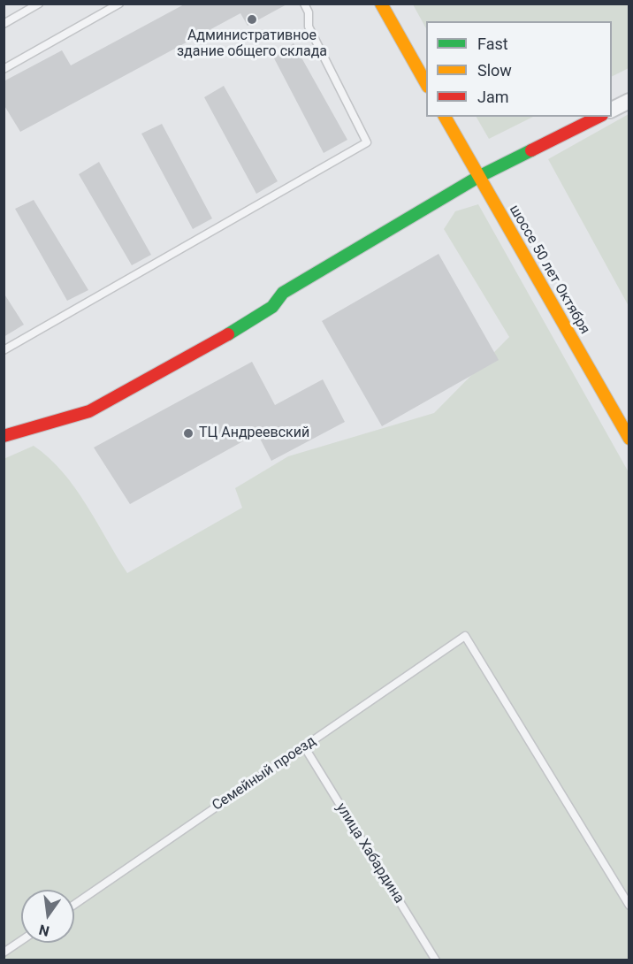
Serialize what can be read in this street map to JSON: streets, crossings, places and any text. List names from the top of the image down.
{
  "streets": {
    "street": ["шоссе 50 лет Октября"],
    "lane": ["Семейный проезд", "улица Хабардина"]
  },
  "crossings": [
    ["Семейный проезд", "улица Хабардина"]
  ],
  "places": ["Административное здание общего склада", "ТЦ Андреевский"],
  "legend": ["Fast", "Slow", "Jam"],
  "north": "bottom"
}
